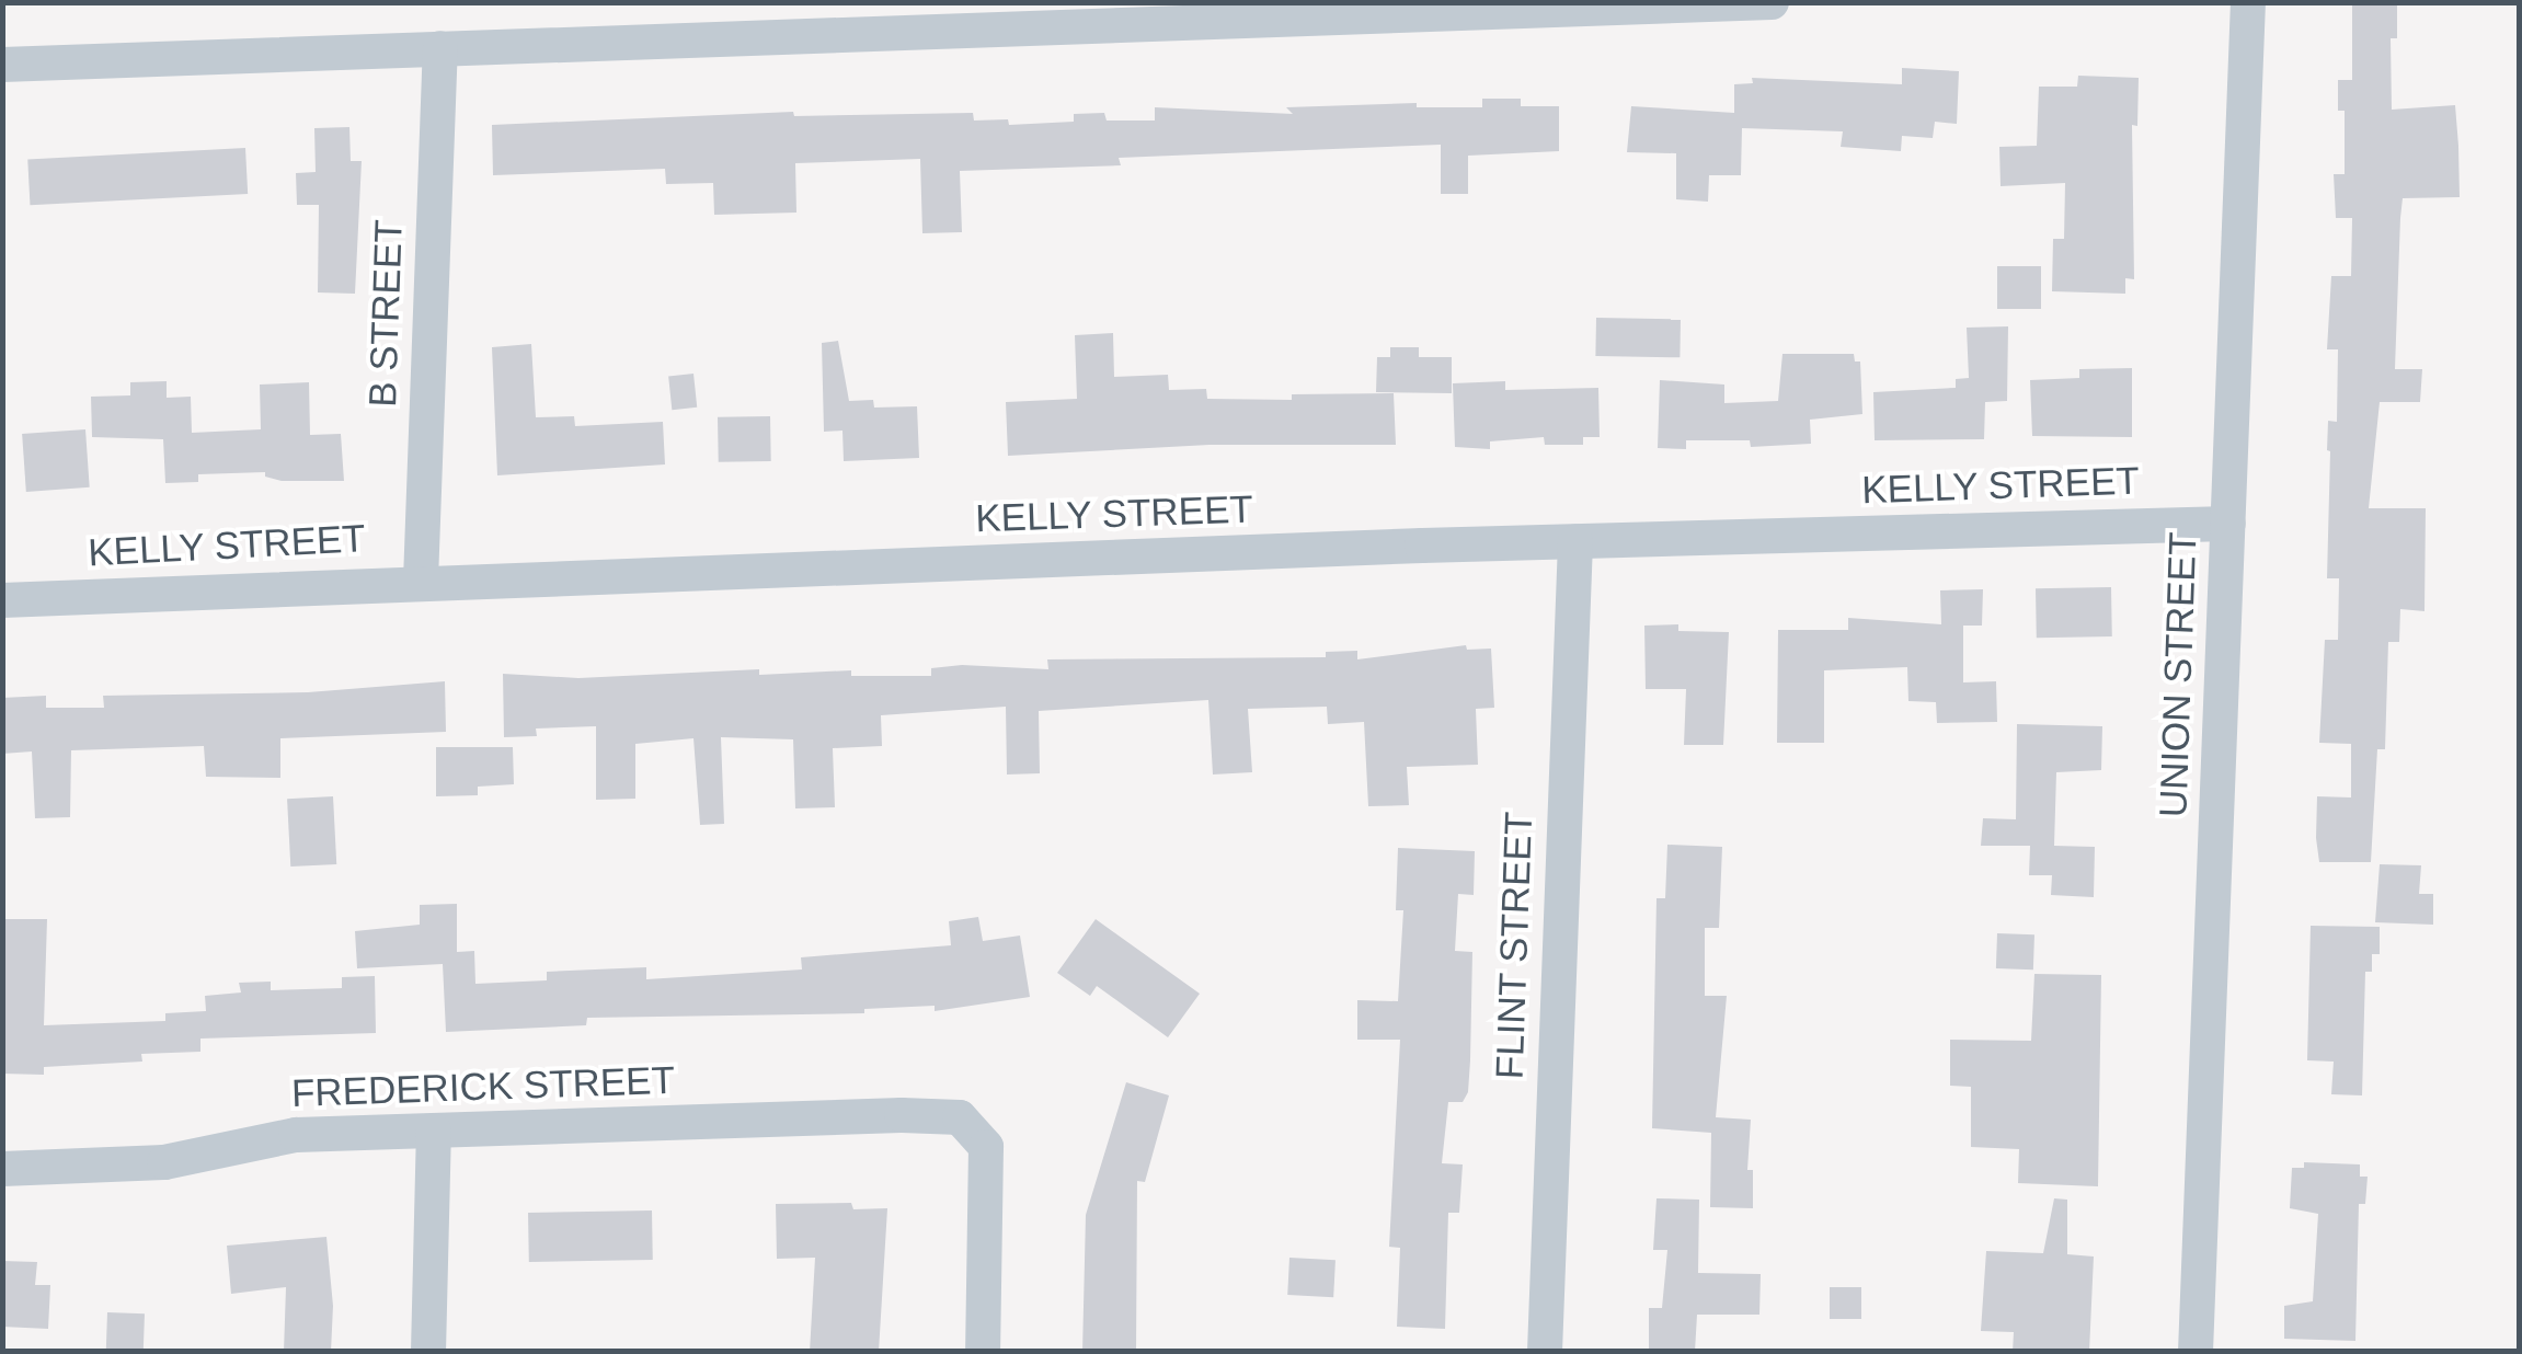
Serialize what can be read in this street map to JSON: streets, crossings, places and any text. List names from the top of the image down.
{
  "streets": {
    "street": [
      "B STREET",
      "KELLY STREET",
      "UNION STREET",
      "FLINT STREET",
      "FREDERICK STREET"
    ]
  },
  "crossings": [
    ["B STREET", "KELLY STREET"],
    ["KELLY STREET", "UNION STREET"],
    ["KELLY STREET", "FLINT STREET"]
  ]
}
